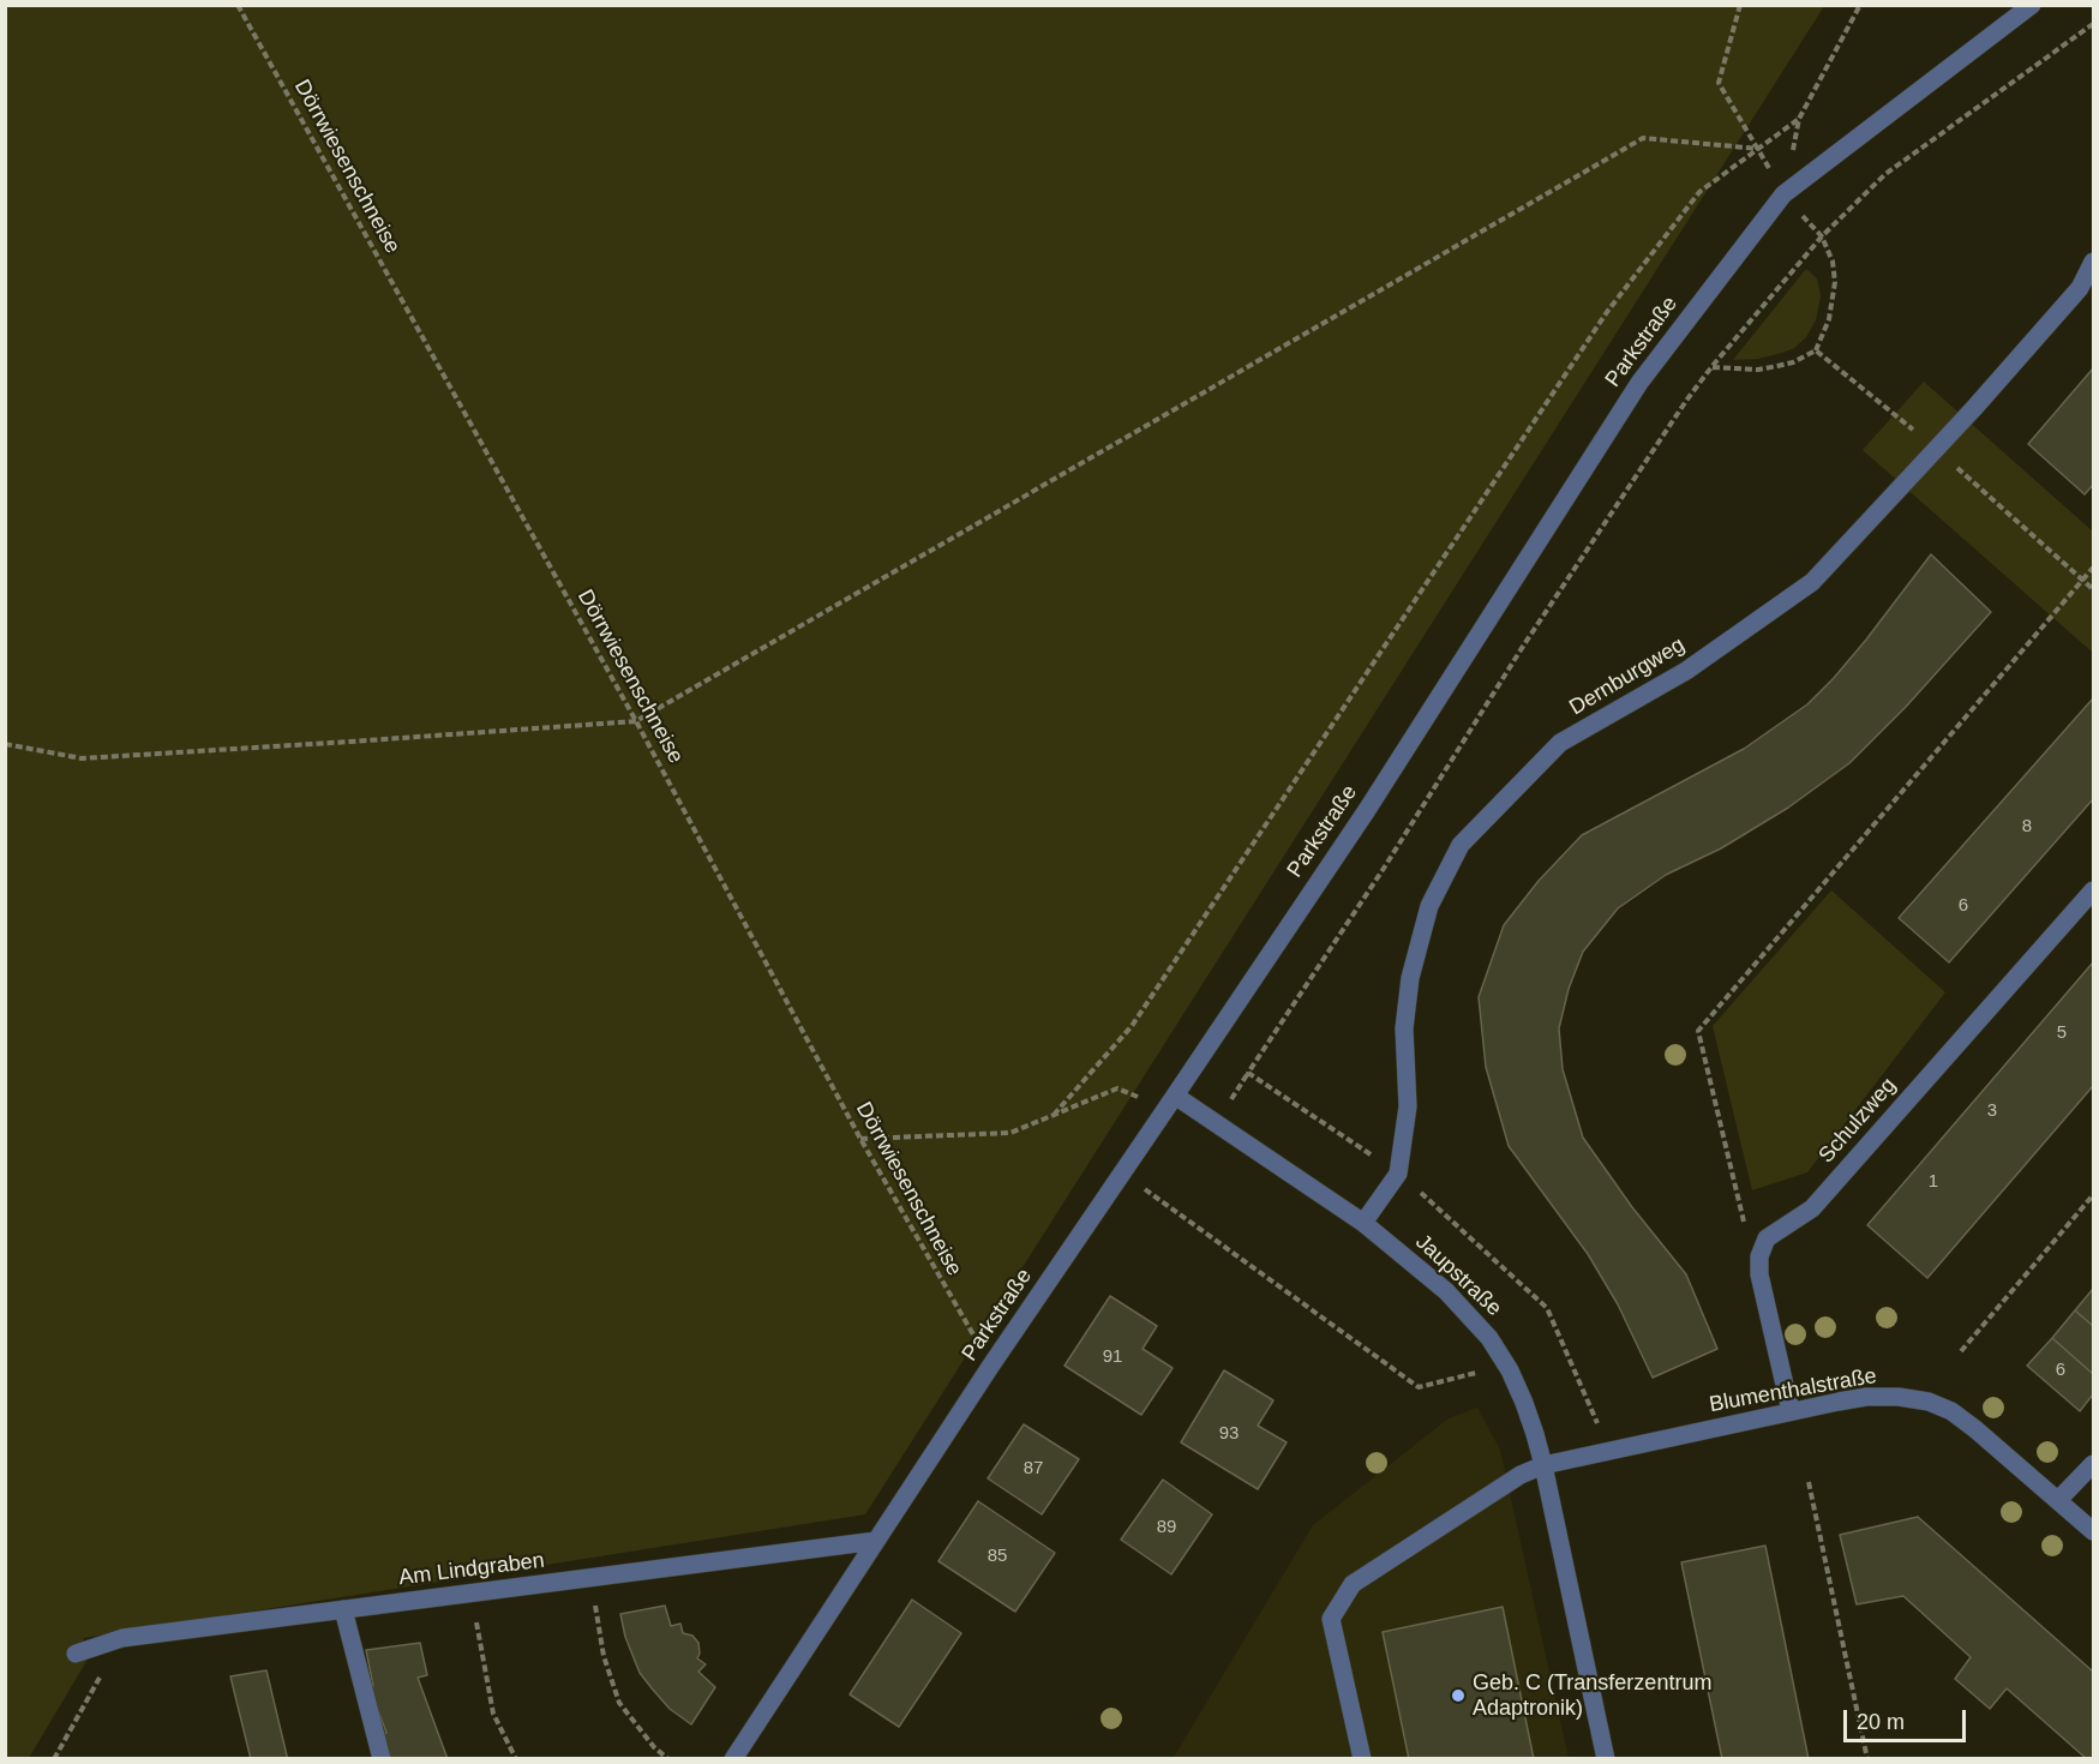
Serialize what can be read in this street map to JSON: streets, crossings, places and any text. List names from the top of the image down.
{
  "streets": {
    "street": [
      "Parkstraße",
      "Dernburgweg",
      "Schulzweg",
      "Jaupstraße",
      "Blumenthalstraße",
      "Am Lindgraben"
    ],
    "path": ["Dörrwiesenschneise"]
  },
  "crossings": [
    ["Dörrwiesenschneise", "Parkstraße"],
    ["Parkstraße", "Jaupstraße"],
    ["Parkstraße", "Am Lindgraben"],
    ["Dernburgweg", "Jaupstraße"],
    ["Jaupstraße", "Blumenthalstraße"]
  ],
  "places": ["Geb. C (Transferzentrum Adaptronik)"],
  "house_numbers": [
    "8",
    "6",
    "5",
    "3",
    "1",
    "91",
    "6",
    "93",
    "87",
    "89",
    "85"
  ],
  "scale_bar": "20 m"
}
